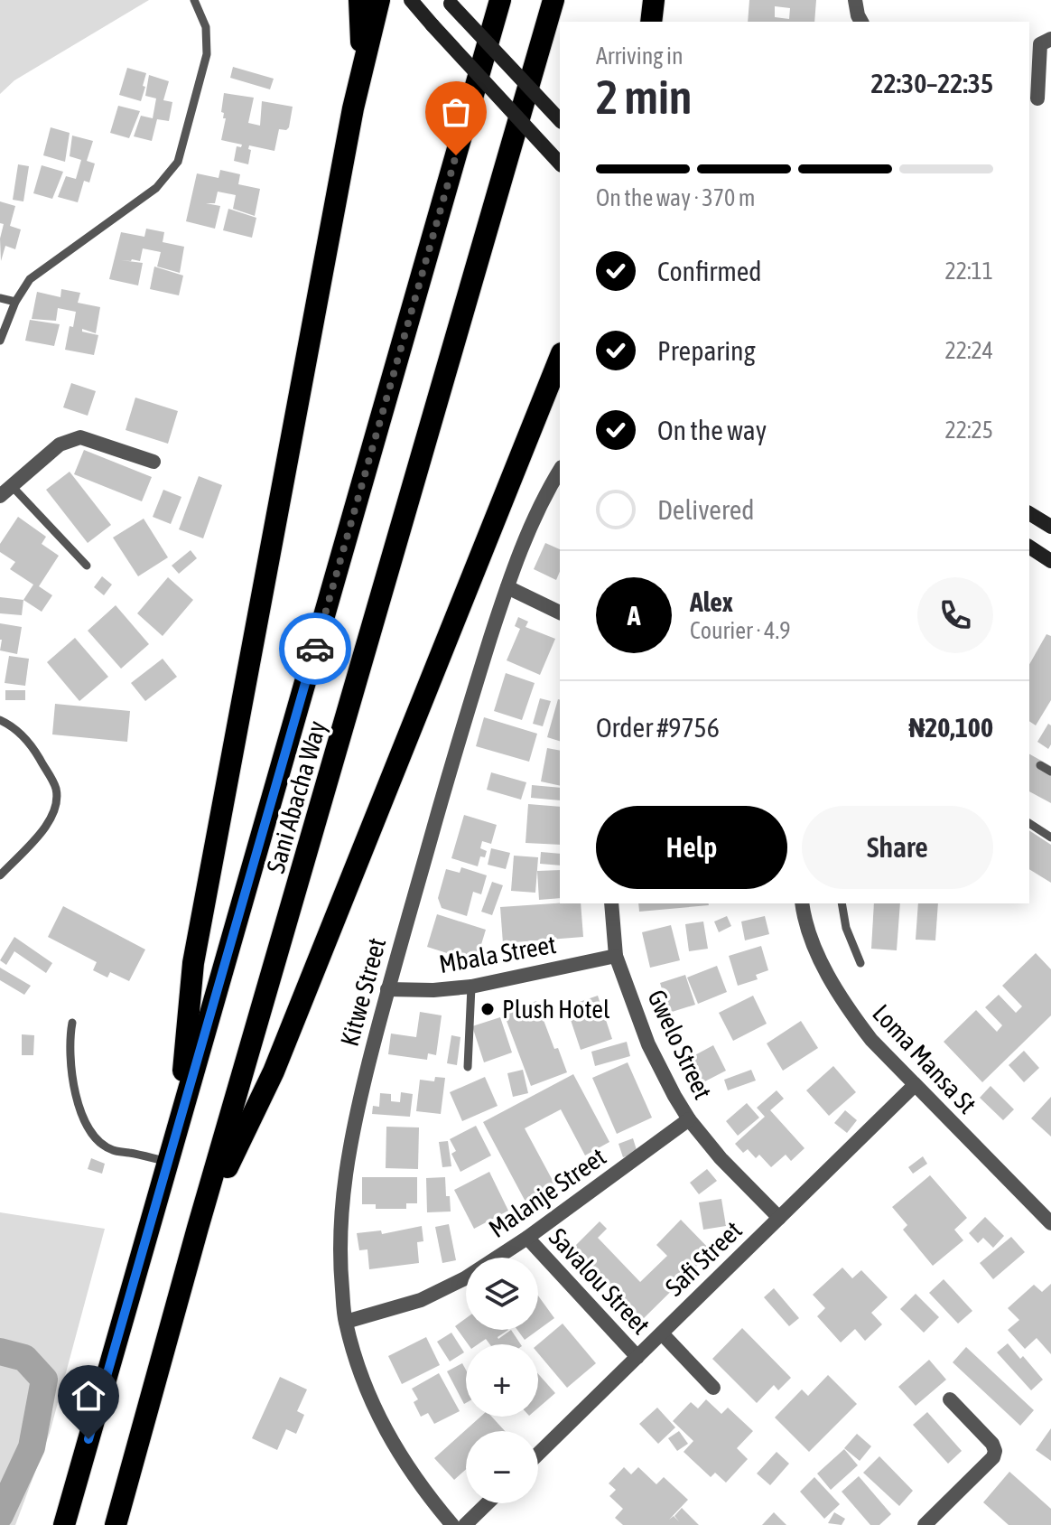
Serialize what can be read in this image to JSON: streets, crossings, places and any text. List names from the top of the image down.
{
  "streets": {
    "highway": ["Sani Abacha Way"],
    "street": [
      "Mbala Street",
      "Kitwe Street",
      "Gwelo Street",
      "Loma Mansa St",
      "Malanje Street",
      "Safi Street",
      "Savalou Street"
    ]
  },
  "crossings": [
    ["Mbala Street", "Kitwe Street"],
    ["Mbala Street", "Gwelo Street"],
    ["Kitwe Street", "Malanje Street"],
    ["Gwelo Street", "Malanje Street"],
    ["Gwelo Street", "Safi Street"],
    ["Loma Mansa St", "Safi Street"],
    ["Malanje Street", "Savalou Street"],
    ["Safi Street", "Savalou Street"]
  ],
  "places": ["Plush Hotel"],
  "page": {
    "heading": ["2 min", "Arriving in", "22:30–22:35"],
    "panel": [
      "Alex",
      "Courier · 4.9",
      "Order #9756",
      "₦20,100"
    ],
    "bar": "On the way · 370 m",
    "list": [
      ["Confirmed", "22:11"],
      ["Preparing", "22:24"],
      ["On the way", "22:25"],
      "Delivered"
    ],
    "round": "A",
    "buttons": ["Help", "Share"],
    "map_buttons": ["+", "−"]
  }
}
